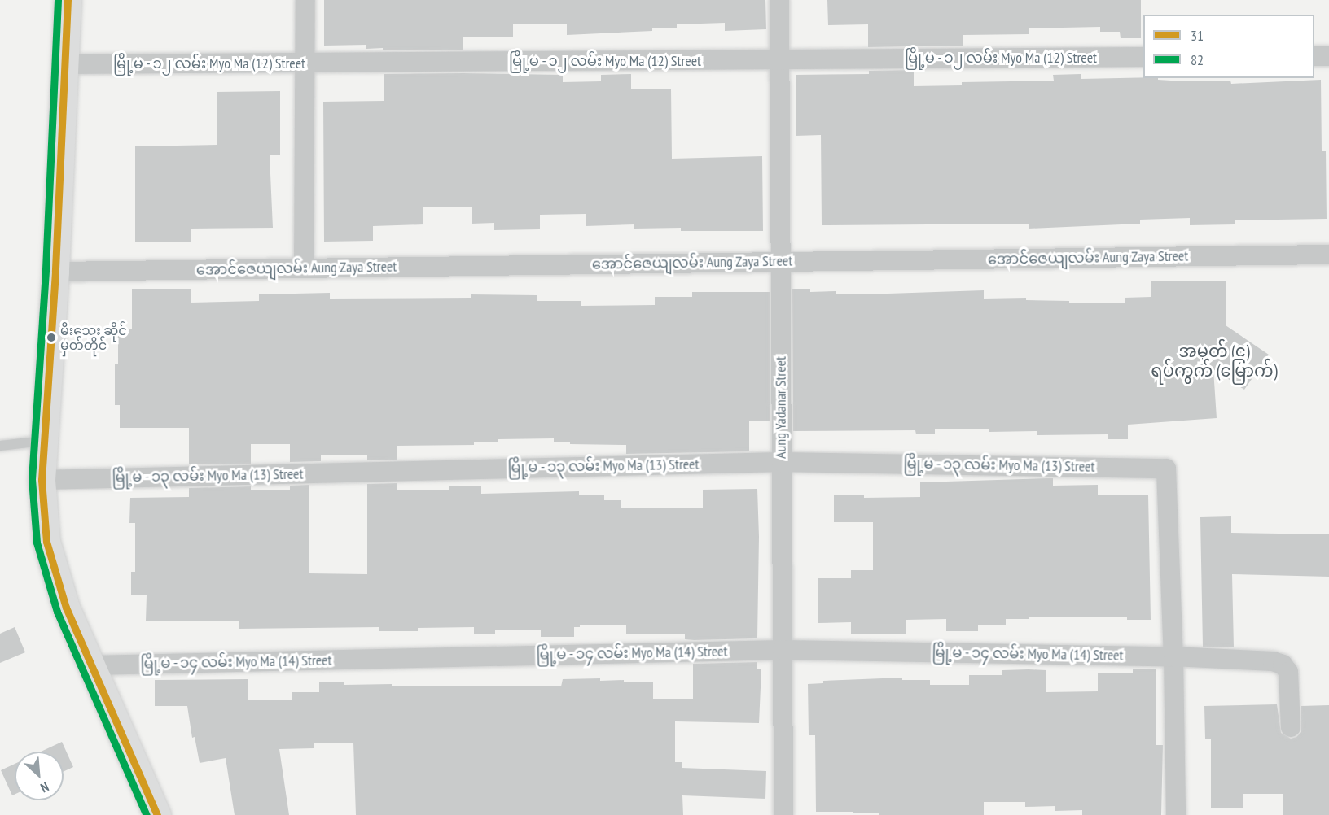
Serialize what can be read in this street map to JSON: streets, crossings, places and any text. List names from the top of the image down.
{
  "streets": {
    "street": [
      "မြို့မ - ၁၂ လမ်း Myo Ma (12) Street",
      "အောင်ဇေယျလမ်း Aung Zaya Street",
      "Aung Yadanar Street",
      "မြို့မ - ၁၃ လမ်း Myo Ma (13) Street",
      "မြို့မ - ၁၄ လမ်း Myo Ma (14) Street"
    ]
  },
  "crossings": [
    ["မြို့မ - ၁၂ လမ်း Myo Ma (12) Street", "Aung Yadanar Street"],
    ["အောင်ဇေယျလမ်း Aung Zaya Street", "Aung Yadanar Street"],
    ["Aung Yadanar Street", "မြို့မ - ၁၃ လမ်း Myo Ma (13) Street"],
    ["Aung Yadanar Street", "မြို့မ - ၁၄ လမ်း Myo Ma (14) Street"],
    ["မြို့မ - ၁၃ လမ်း Myo Ma (13) Street", "မြို့မ - ၁၄ လမ်း Myo Ma (14) Street"]
  ],
  "districts": ["အမှတ် (၄) ရပ်ကွက် (မြောက်)"],
  "places": ["မီးသွေး ဆိုင် မှတ်တိုင်"],
  "lines": ["transit line 31", "transit line 82"],
  "legend": ["31", "82"],
  "north": "bottom right"
}
